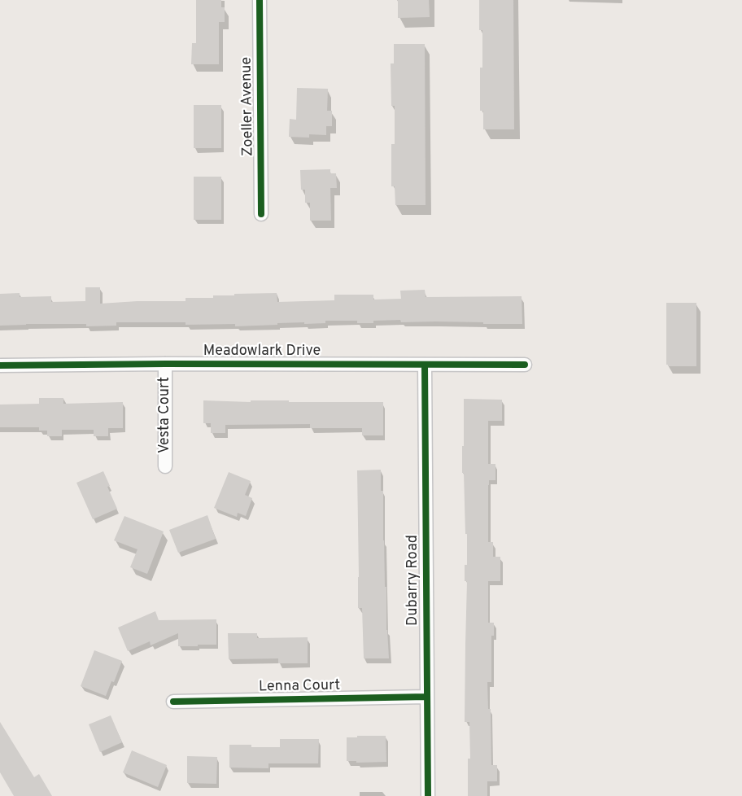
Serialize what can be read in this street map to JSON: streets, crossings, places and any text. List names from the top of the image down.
{
  "streets": {
    "street": [
      "Zoeller Avenue",
      "Meadowlark Drive",
      "Vesta Court",
      "Dubarry Road",
      "Lenna Court"
    ]
  },
  "crossings": [
    ["Meadowlark Drive", "Vesta Court"],
    ["Meadowlark Drive", "Dubarry Road"],
    ["Dubarry Road", "Lenna Court"]
  ]
}
